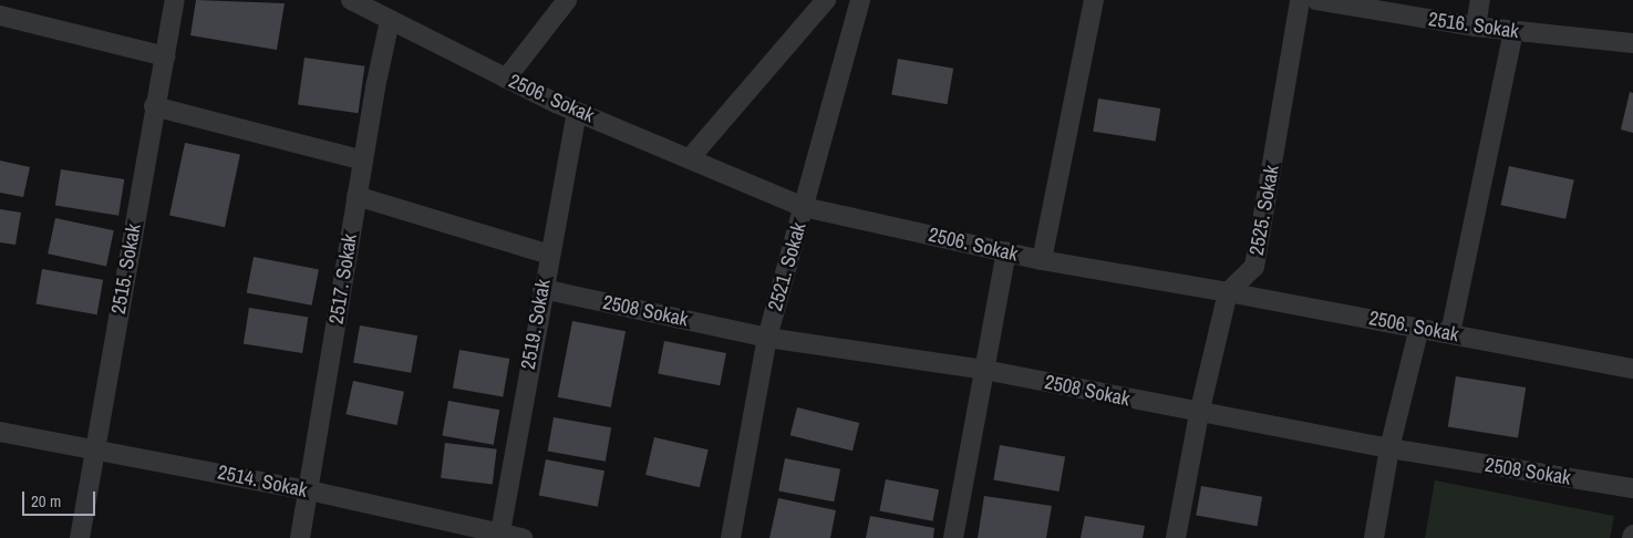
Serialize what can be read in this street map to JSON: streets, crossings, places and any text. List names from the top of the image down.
{
  "streets": {
    "street": [
      "2516. Sokak",
      "2506. Sokak",
      "2525. Sokak",
      "2521. Sokak",
      "2515. Sokak",
      "2517. Sokak",
      "2508 Sokak",
      "2519. Sokak",
      "2514. Sokak"
    ]
  },
  "crossings": [
    ["2506. Sokak", "2525. Sokak"],
    ["2506. Sokak", "2521. Sokak"],
    ["2506. Sokak", "2517. Sokak"],
    ["2506. Sokak", "2519. Sokak"],
    ["2521. Sokak", "2508 Sokak"],
    ["2515. Sokak", "2514. Sokak"],
    ["2517. Sokak", "2514. Sokak"],
    ["2508 Sokak", "2519. Sokak"],
    ["2519. Sokak", "2514. Sokak"]
  ],
  "scale_bar": "20 m"
}
